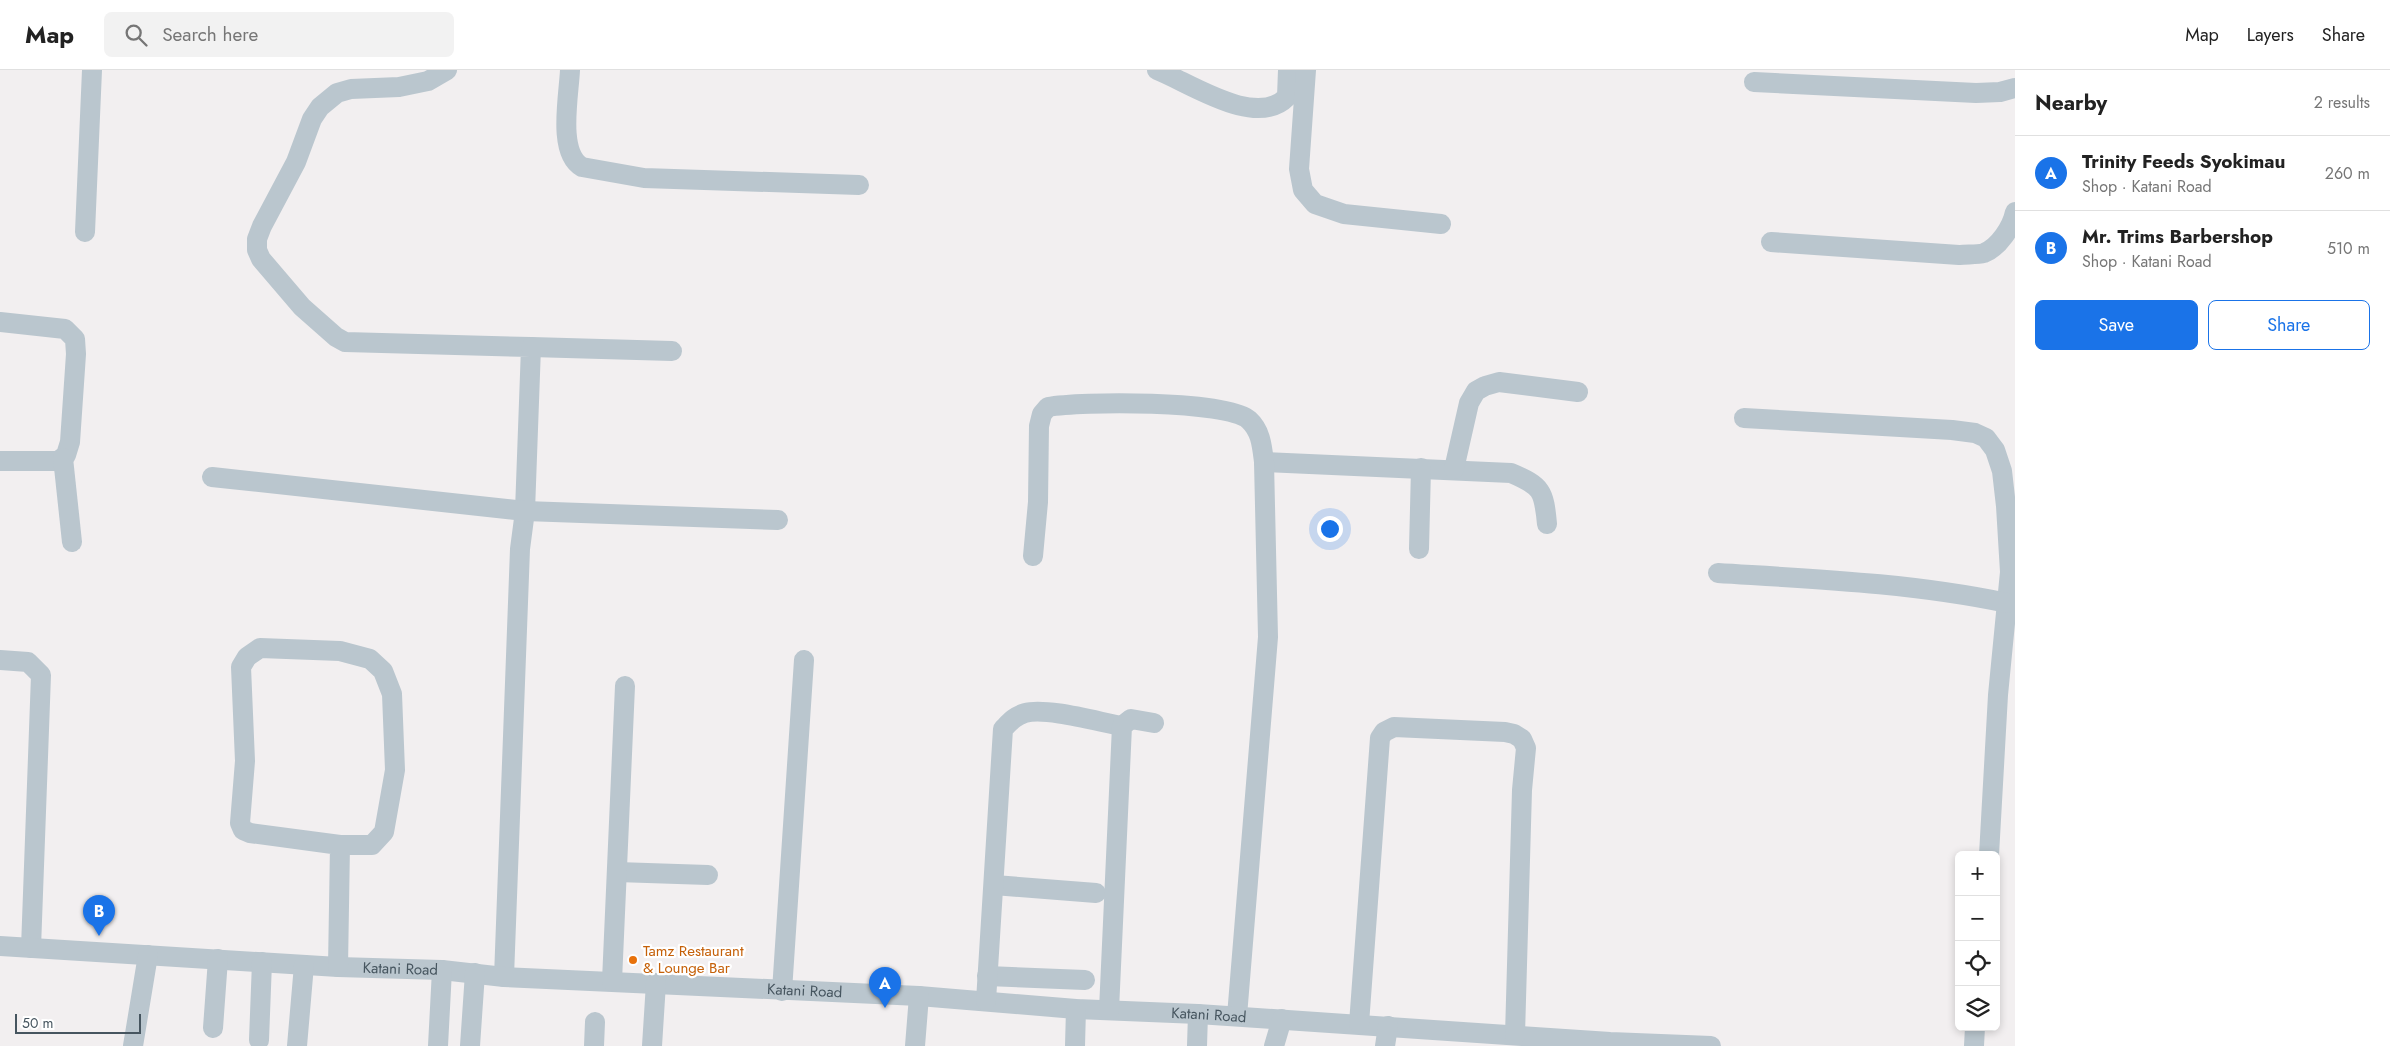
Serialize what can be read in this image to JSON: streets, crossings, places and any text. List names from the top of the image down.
{
  "streets": {
    "street": ["Katani Road"]
  },
  "places": ["Tamz Restaurant & Lounge Bar"],
  "scale_bar": "50 m",
  "page": {
    "header": "Map",
    "search": "Search here",
    "nav": ["Map", "Layers", "Share"],
    "heading": ["Nearby", "2 results"],
    "list": [
      {
        "mark": "A",
        "name": "Trinity Feeds Syokimau",
        "note": "Shop · Katani Road",
        "value": "260 m"
      },
      {
        "mark": "B",
        "name": "Mr. Trims Barbershop",
        "note": "Shop · Katani Road",
        "value": "510 m"
      }
    ],
    "buttons": ["Save", "Share"],
    "map_buttons": ["+", "−"],
    "pins": ["B", "A"],
    "scale": "50 m"
  }
}
